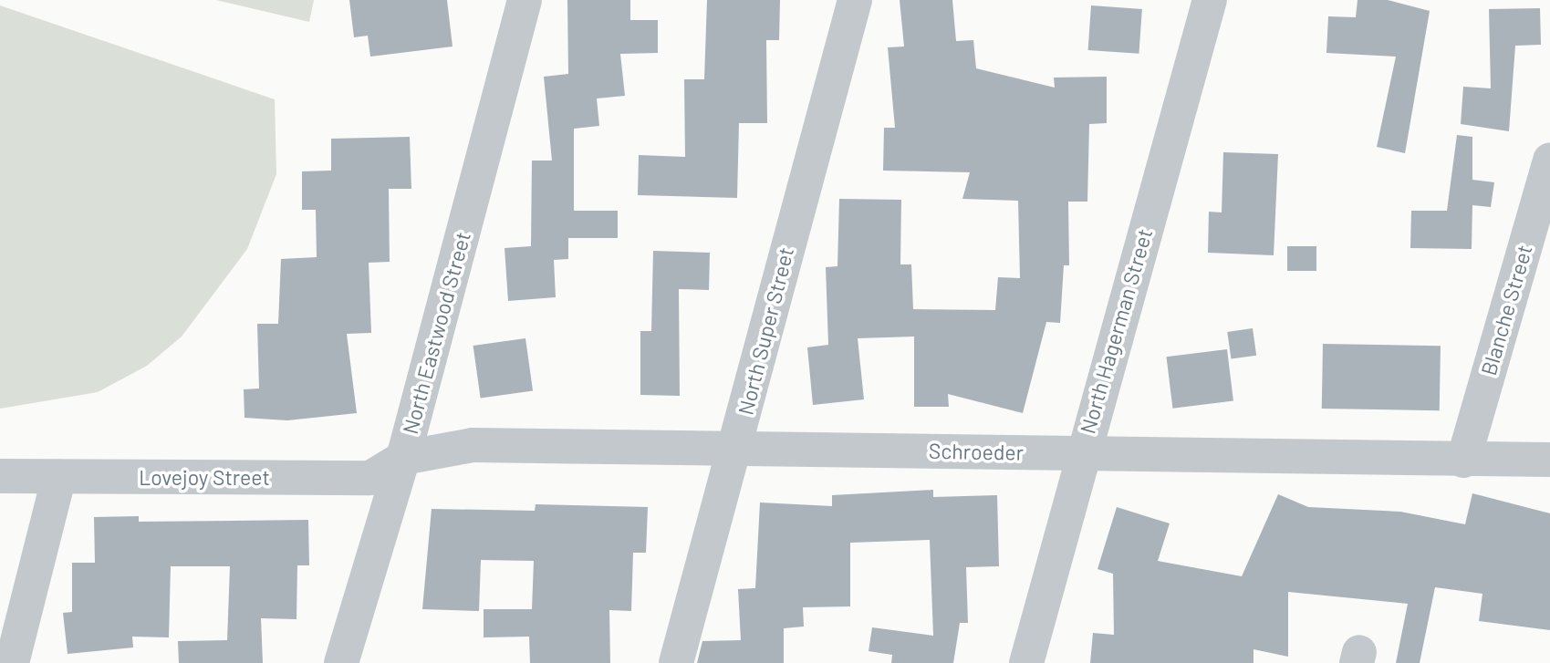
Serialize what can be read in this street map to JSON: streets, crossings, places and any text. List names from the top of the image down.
{
  "streets": {
    "street": [
      "Blanche Street",
      "North Super Street",
      "North Hagerman Street",
      "North Eastwood Street",
      "Schroeder",
      "Lovejoy Street"
    ]
  },
  "crossings": [
    ["Blanche Street", "Schroeder"],
    ["North Super Street", "Schroeder"],
    ["North Hagerman Street", "Schroeder"],
    ["North Eastwood Street", "Schroeder"],
    ["North Eastwood Street", "Lovejoy Street"],
    ["Schroeder", "Lovejoy Street"]
  ]
}
